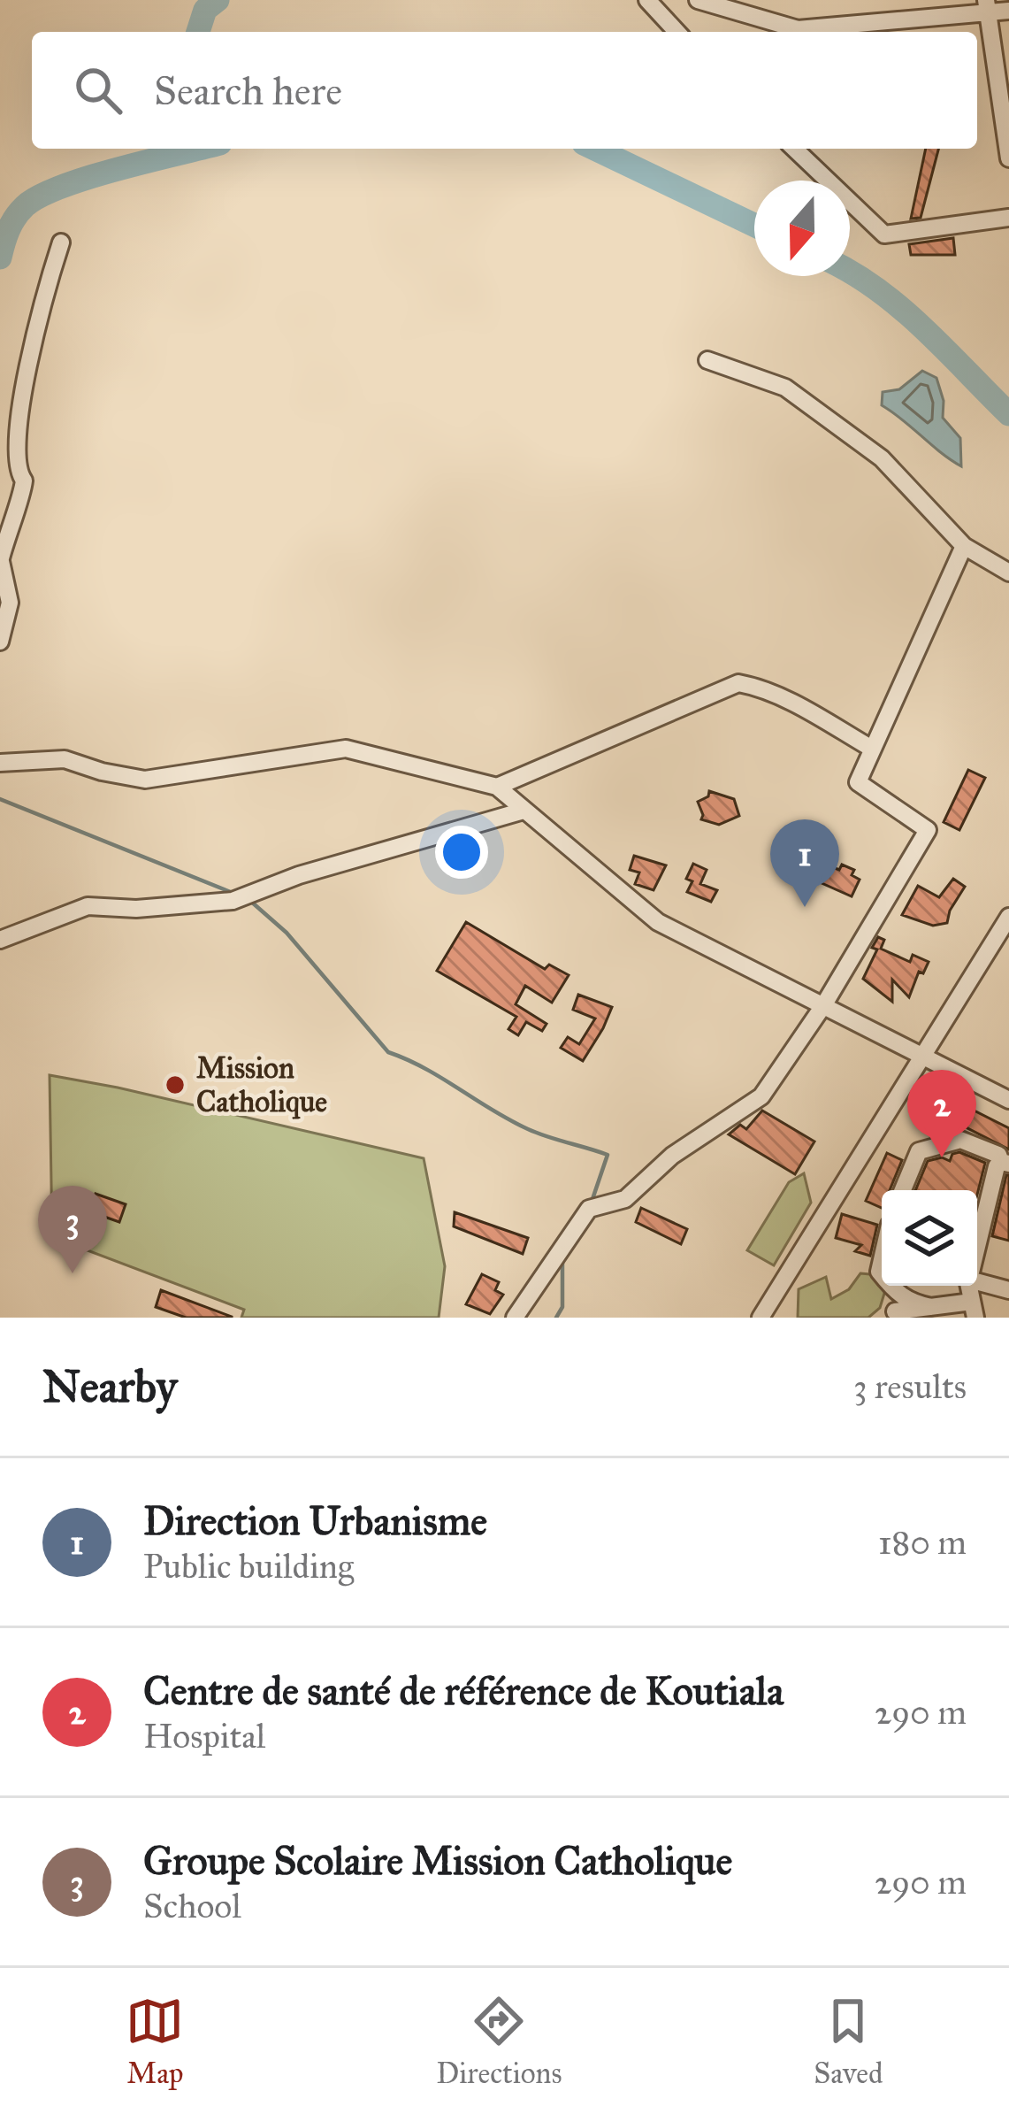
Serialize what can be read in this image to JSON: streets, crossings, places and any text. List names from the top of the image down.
{
  "places": ["Mission Catholique"],
  "north": "bottom",
  "page": {
    "search": "Search here",
    "pins": ["1", "2", "3"],
    "heading": ["Nearby", "3 results"],
    "list": [
      {
        "mark": "1",
        "name": "Direction Urbanisme",
        "note": "Public building",
        "value": "180 m"
      },
      {
        "mark": "2",
        "name": "Centre de santé de référence de Koutiala",
        "note": "Hospital",
        "value": "290 m"
      },
      {
        "mark": "3",
        "name": "Groupe Scolaire Mission Catholique",
        "note": "School",
        "value": "290 m"
      }
    ],
    "nav": ["Map", "Directions", "Saved"]
  }
}
